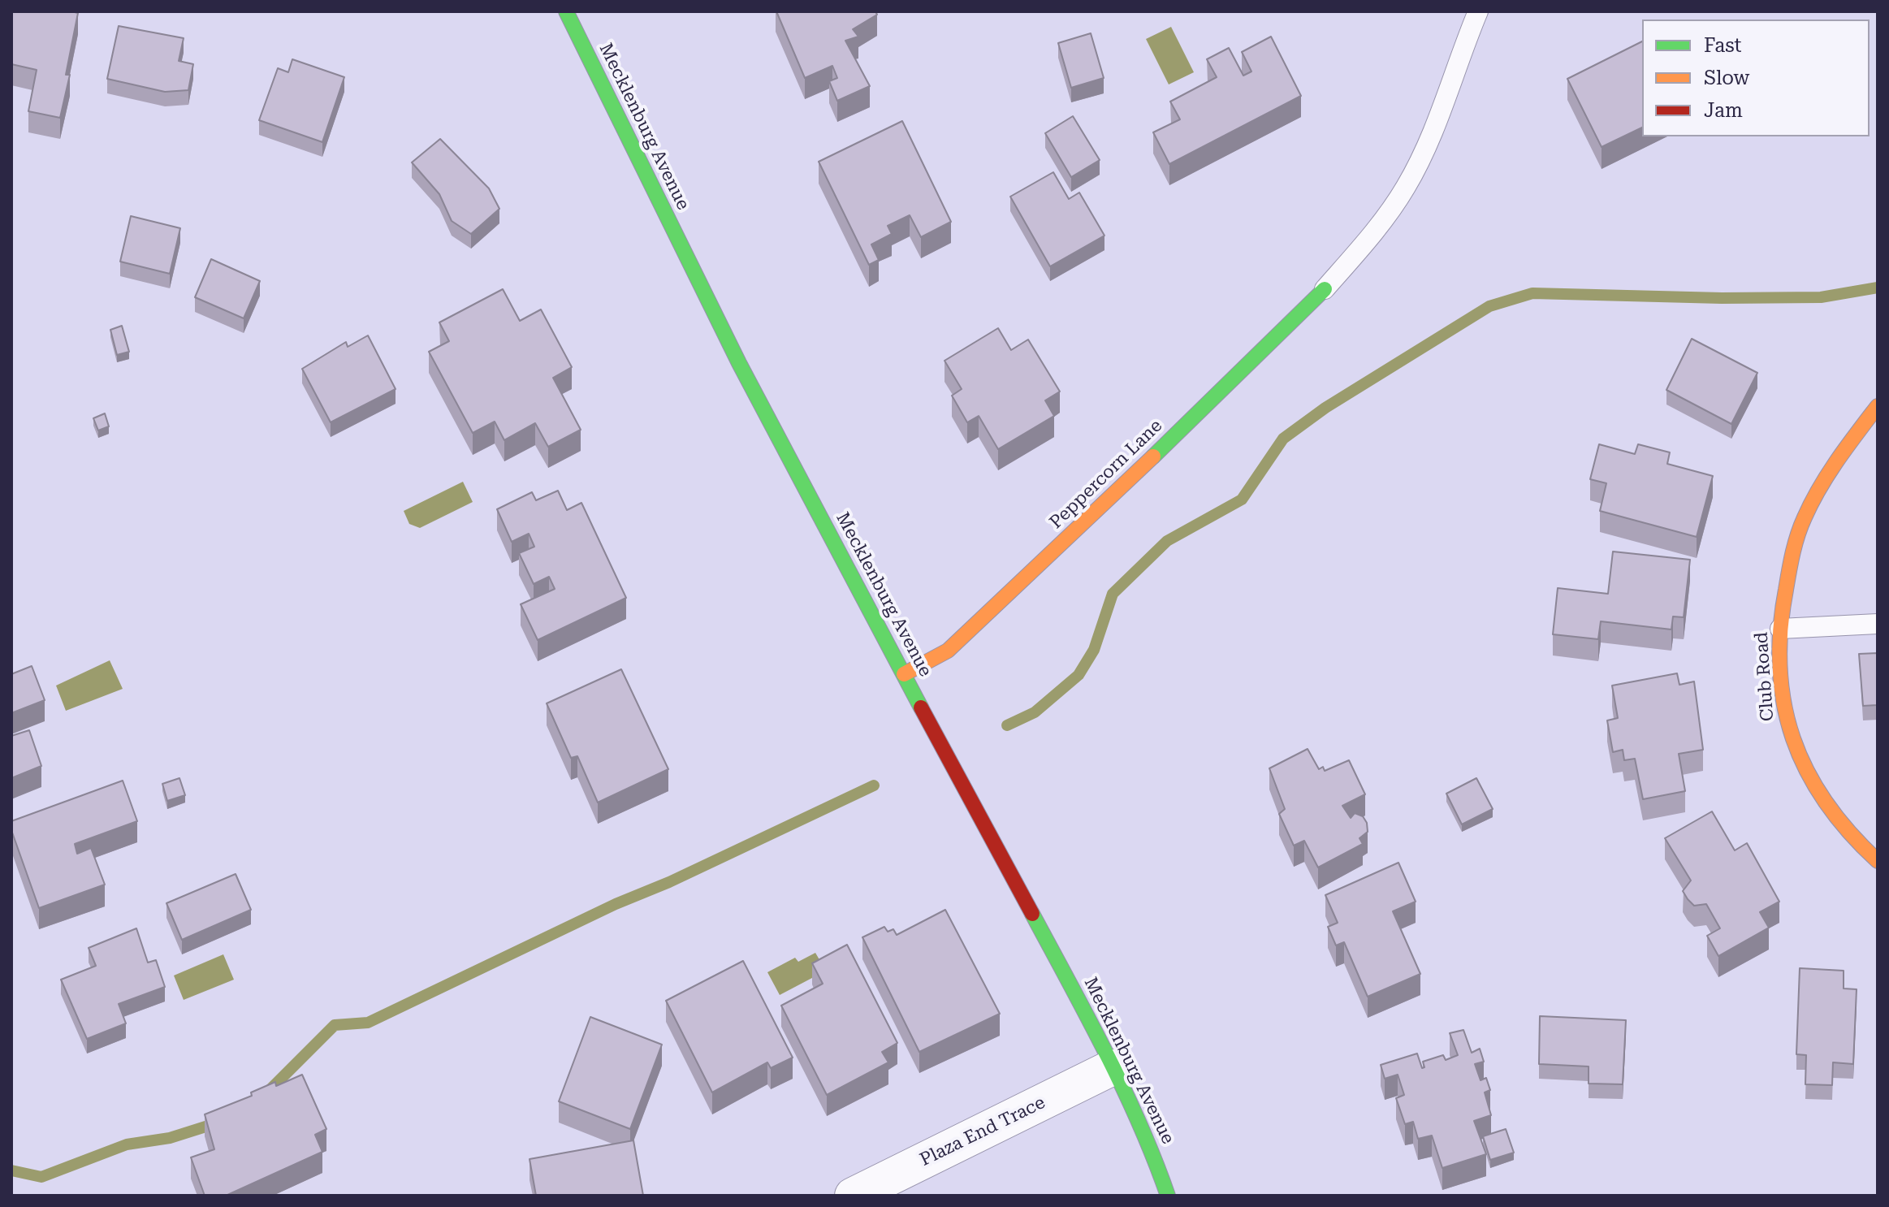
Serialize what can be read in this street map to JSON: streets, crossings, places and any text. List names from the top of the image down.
{
  "streets": {
    "street": [
      "Mecklenburg Avenue",
      "Peppercorn Lane",
      "Club Road",
      "Plaza End Trace"
    ]
  },
  "crossings": [
    ["Mecklenburg Avenue", "Peppercorn Lane"],
    ["Mecklenburg Avenue", "Plaza End Trace"]
  ],
  "legend": ["Fast", "Slow", "Jam"]
}
